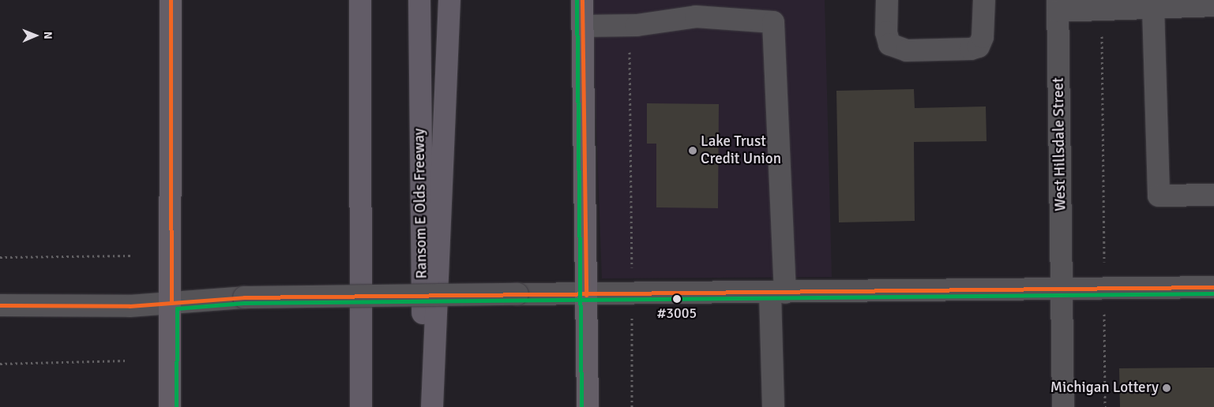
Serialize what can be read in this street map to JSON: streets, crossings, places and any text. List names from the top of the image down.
{
  "streets": {
    "highway": ["Ransom E Olds Freeway"],
    "street": ["West Hillsdale Street"]
  },
  "places": ["Lake Trust Credit Union", "#3005", "Michigan Lottery"],
  "north": "right"
}
